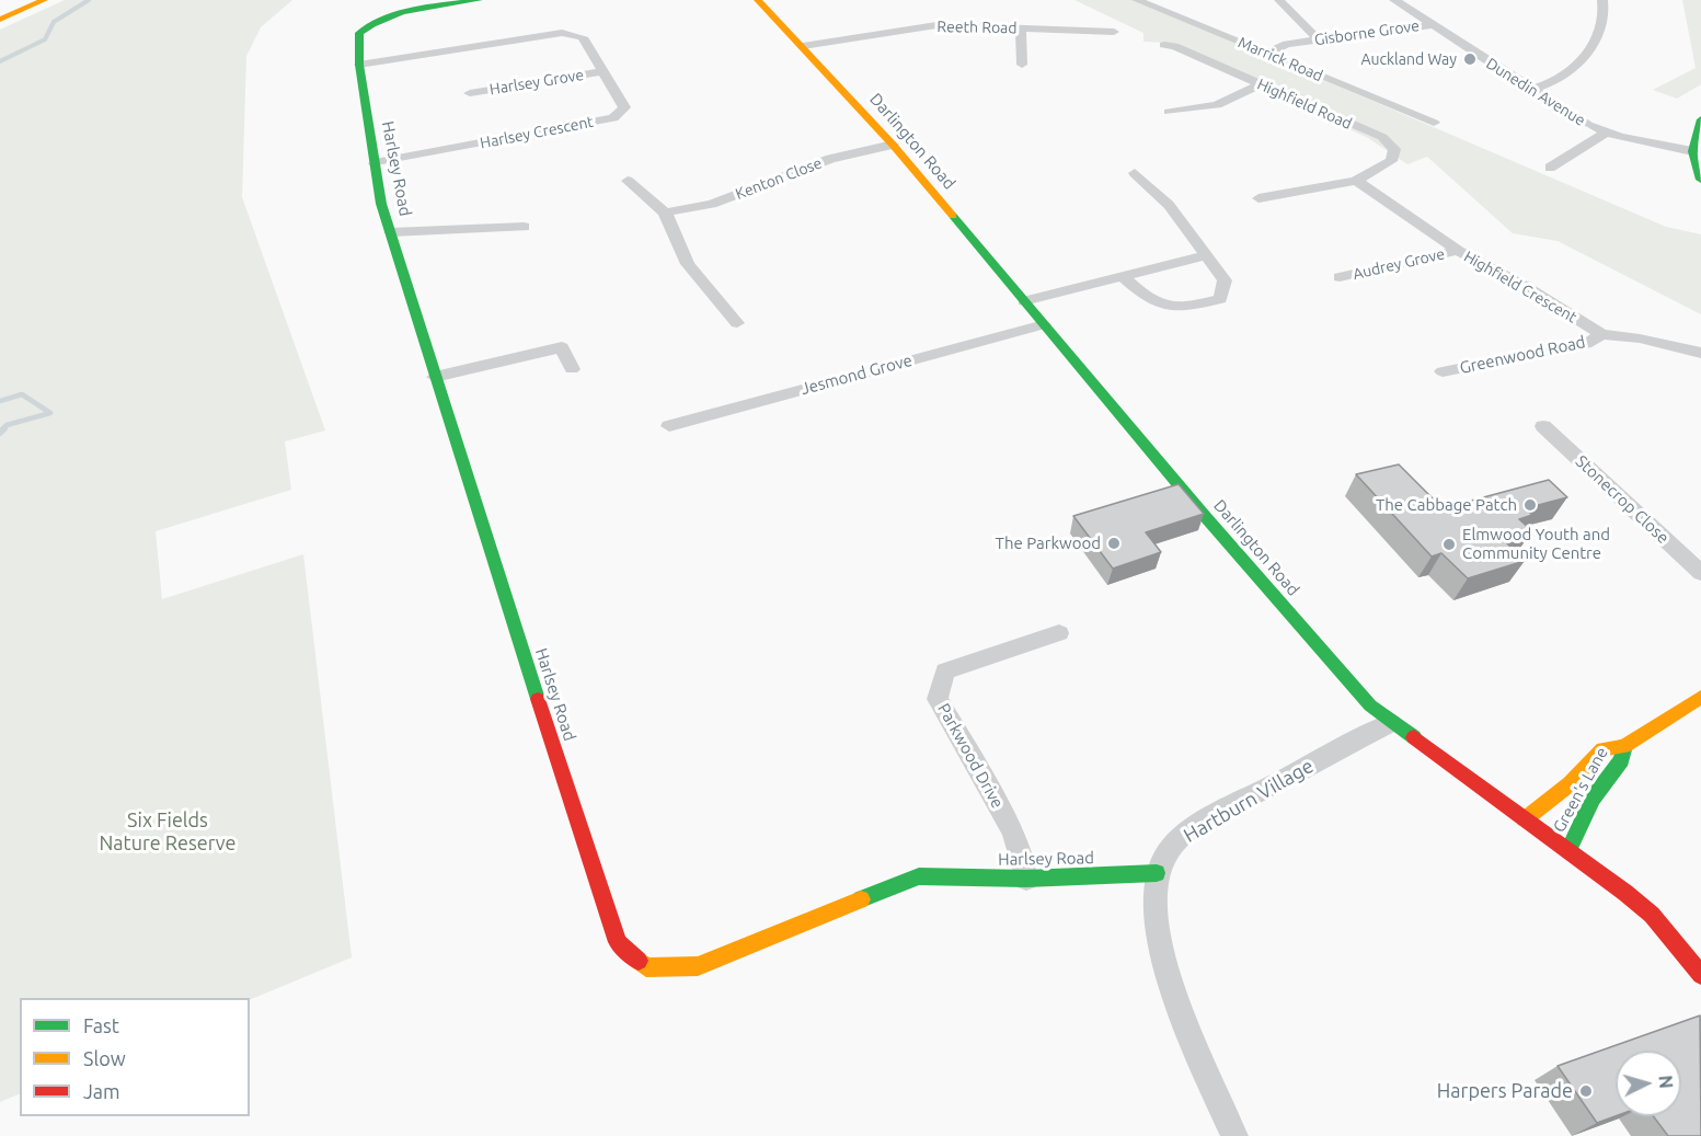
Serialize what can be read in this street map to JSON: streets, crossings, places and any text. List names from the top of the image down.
{
  "streets": {
    "main road": ["Darlington Road", "Harlsey Road", "Green's Lane"],
    "street": [
      "Reeth Road",
      "Gisborne Grove",
      "Marrick Road",
      "Harlsey Grove",
      "Dunedin Avenue",
      "Highfield Road",
      "Harlsey Crescent",
      "Kenton Close",
      "Audrey Grove",
      "Highfield Crescent",
      "Greenwood Road",
      "Jesmond Grove",
      "Stonecrop Close",
      "Parkwood Drive",
      "Hartburn Village"
    ]
  },
  "crossings": [
    ["Reeth Road", "Darlington Road"],
    ["Gisborne Grove", "Marrick Road"],
    ["Gisborne Grove", "Dunedin Avenue"],
    ["Harlsey Grove", "Harlsey Crescent"],
    ["Highfield Road", "Highfield Crescent"],
    ["Harlsey Crescent", "Harlsey Road"],
    ["Darlington Road", "Kenton Close"],
    ["Darlington Road", "Jesmond Grove"],
    ["Darlington Road", "Green's Lane"],
    ["Darlington Road", "Hartburn Village"],
    ["Harlsey Road", "Parkwood Drive"],
    ["Harlsey Road", "Hartburn Village"],
    ["Audrey Grove", "Highfield Crescent"],
    ["Highfield Crescent", "Greenwood Road"]
  ],
  "parks": ["Six Fields Nature Reserve"],
  "places": [
    "Auckland Way",
    "The Cabbage Patch",
    "The Parkwood",
    "Elmwood Youth and Community Centre",
    "Harpers Parade"
  ],
  "legend": ["Fast", "Slow", "Jam"],
  "north": "right"
}
